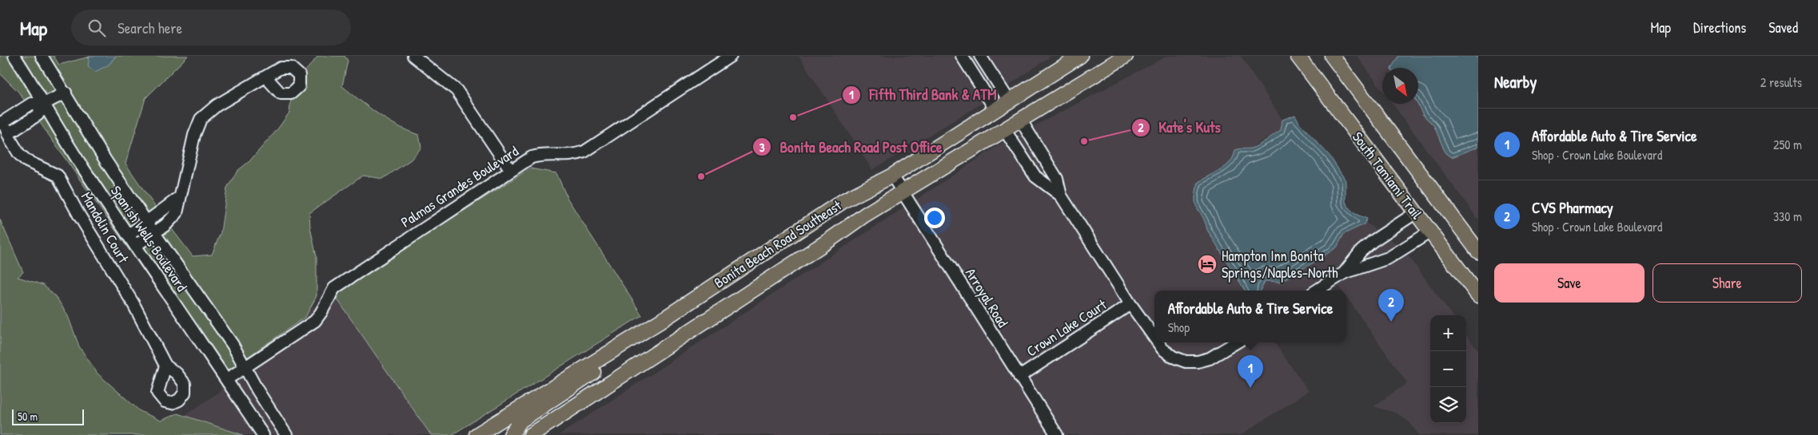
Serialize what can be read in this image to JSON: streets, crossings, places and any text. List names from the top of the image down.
{
  "streets": {
    "main road": ["South Tamiami Trail", "Bonita Beach Road Southeast"],
    "street": [
      "Palmas Grandes Boulevard",
      "Mandolin Court",
      "Spanish Wells Boulevard",
      "Arroyal Road",
      "Crown Lake Court"
    ]
  },
  "crossings": [
    ["Palmas Grandes Boulevard", "Spanish Wells Boulevard"],
    ["Bonita Beach Road Southeast", "Arroyal Road"],
    ["Arroyal Road", "Crown Lake Court"]
  ],
  "places": {
    "other": ["Fifth Third Bank & ATM", "Kate's Kuts", "Bonita Beach Road Post Office"],
    "hotel": ["Hampton Inn Bonita Springs/Naples-North"]
  },
  "scale_bar": "50 m",
  "north": "bottom right",
  "page": {
    "header": "Map",
    "search": "Search here",
    "nav": ["Map", "Directions", "Saved"],
    "heading": ["Nearby", "2 results"],
    "list": [
      {
        "mark": "1",
        "name": "Affordable Auto & Tire Service",
        "note": "Shop · Crown Lake Boulevard",
        "value": "250 m"
      },
      {
        "mark": "2",
        "name": "CVS Pharmacy",
        "note": "Shop · Crown Lake Boulevard",
        "value": "330 m"
      }
    ],
    "buttons": ["Save", "Share"],
    "pins": ["2", "1"],
    "popup": ["Affordable Auto & Tire Service", "Shop"],
    "map_buttons": ["+", "−"],
    "scale": "50 m"
  }
}
